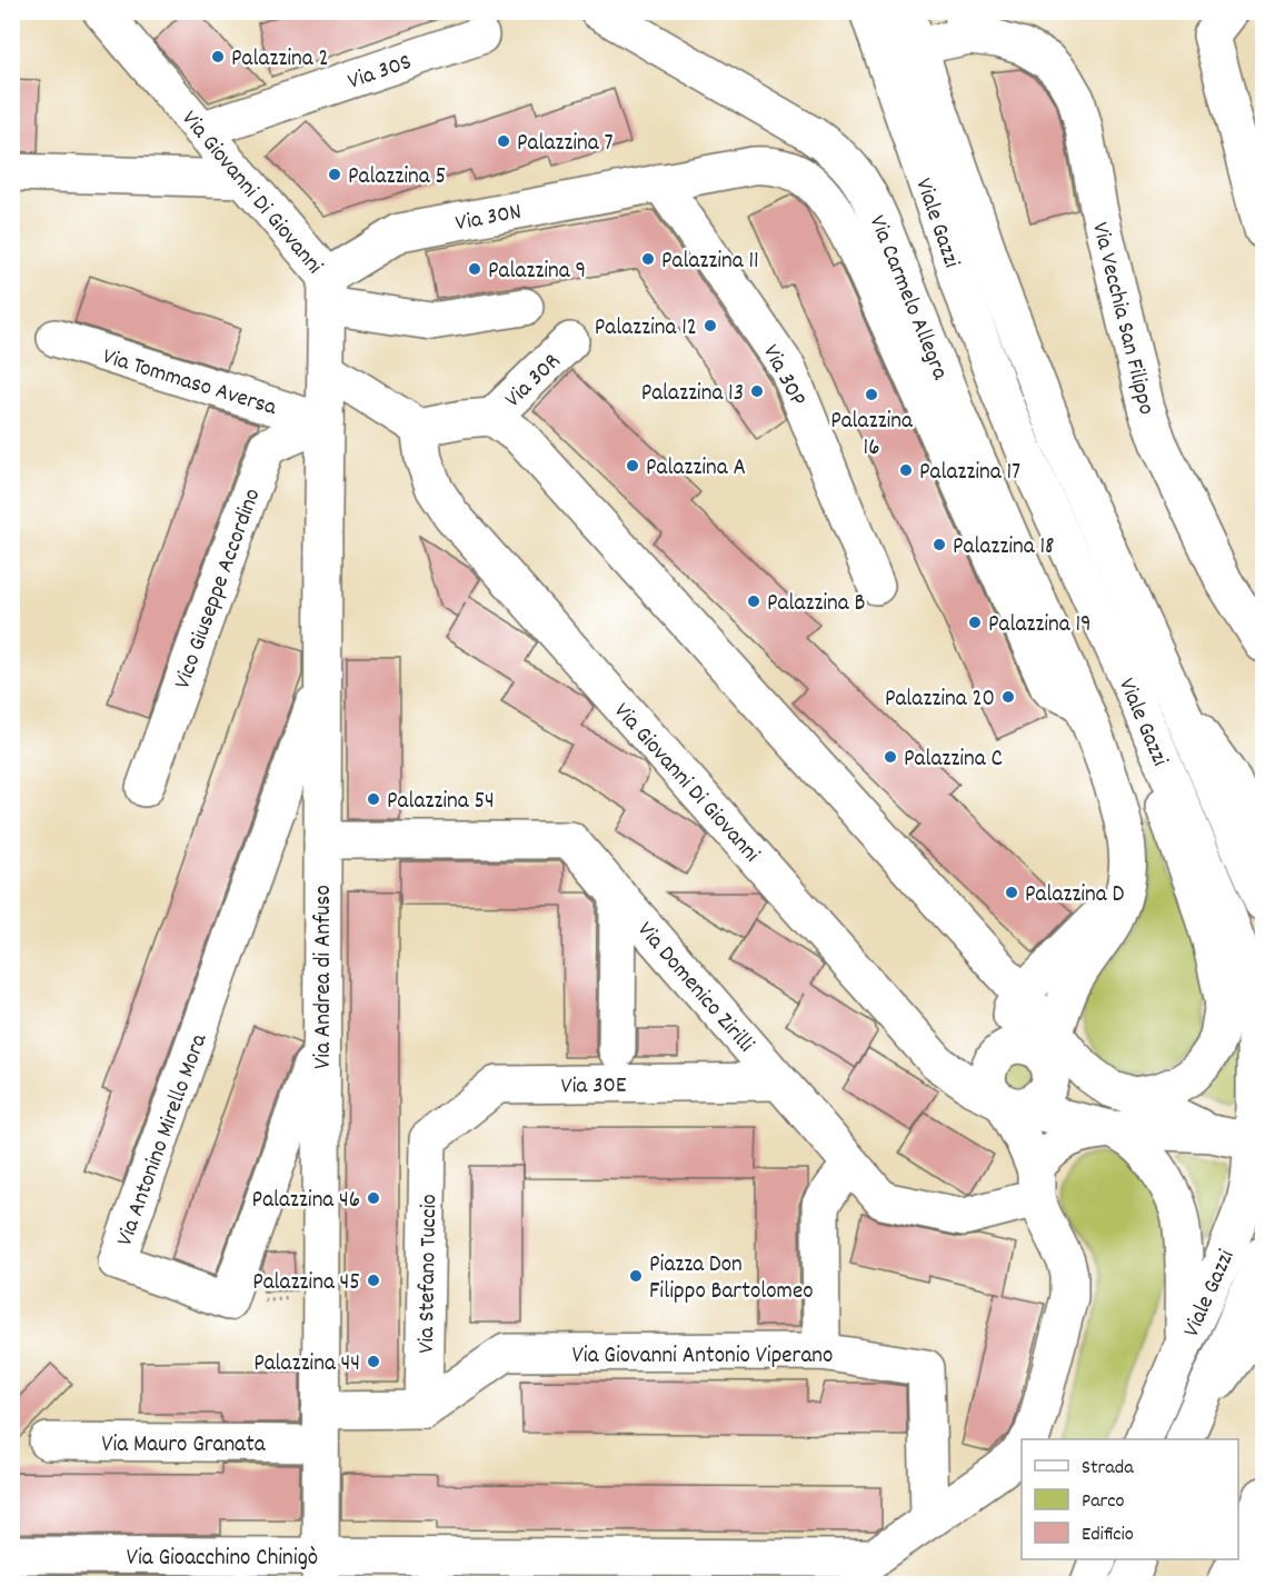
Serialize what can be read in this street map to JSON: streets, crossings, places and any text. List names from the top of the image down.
{
  "streets": {
    "street": [
      "Via 30S",
      "Via Giovanni Di Giovanni",
      "Via 30N",
      "Viale Gazzi",
      "Via Carmelo Allegra",
      "Via Vecchia San Filippo",
      "Via 30P",
      "Via 30R",
      "Via Tommaso Aversa",
      "Vico Giuseppe Accordino",
      "Via Andrea di Anfuso",
      "Via Domenico Zirilli",
      "Via 30E",
      "Via Antonino Mirello Mora",
      "Via Stefano Tuccio",
      "Via Giovanni Antonio Viperano",
      "Via Mauro Granata",
      "Via Gioacchino Chinigò"
    ]
  },
  "crossings": [
    ["Via 30S", "Via Giovanni Di Giovanni"],
    ["Via Giovanni Di Giovanni", "Via 30N"],
    ["Via Giovanni Di Giovanni", "Via Carmelo Allegra"],
    ["Via Giovanni Di Giovanni", "Via Andrea di Anfuso"],
    ["Via 30N", "Via Carmelo Allegra"],
    ["Via 30N", "Via 30P"],
    ["Viale Gazzi", "Via Vecchia San Filippo"],
    ["Via Carmelo Allegra", "Via 30P"],
    ["Via Carmelo Allegra", "Via Domenico Zirilli"],
    ["Via Tommaso Aversa", "Vico Giuseppe Accordino"],
    ["Via Tommaso Aversa", "Via Andrea di Anfuso"],
    ["Vico Giuseppe Accordino", "Via Andrea di Anfuso"],
    ["Via Andrea di Anfuso", "Via Domenico Zirilli"],
    ["Via Andrea di Anfuso", "Via Antonino Mirello Mora"],
    ["Via Andrea di Anfuso", "Via Mauro Granata"],
    ["Via Andrea di Anfuso", "Via Gioacchino Chinigò"],
    ["Via Domenico Zirilli", "Via 30E"],
    ["Via 30E", "Via Stefano Tuccio"],
    ["Via Stefano Tuccio", "Via Giovanni Antonio Viperano"],
    ["Via Stefano Tuccio", "Via Mauro Granata"],
    ["Via Giovanni Antonio Viperano", "Via Mauro Granata"]
  ],
  "places": [
    "Palazzina 2",
    "Palazzina 7",
    "Palazzina 5",
    "Palazzina 11",
    "Palazzina 9",
    "Palazzina 12",
    "Palazzina 13",
    "Palazzina 16",
    "Palazzina A",
    "Palazzina 17",
    "Palazzina 18",
    "Palazzina B",
    "Palazzina 19",
    "Palazzina 20",
    "Palazzina C",
    "Palazzina 54",
    "Palazzina D",
    "Palazzina 46",
    "Piazza Don Filippo Bartolomeo",
    "Palazzina 45",
    "Palazzina 44"
  ],
  "legend": ["Strada", "Parco", "Edificio"]
}
